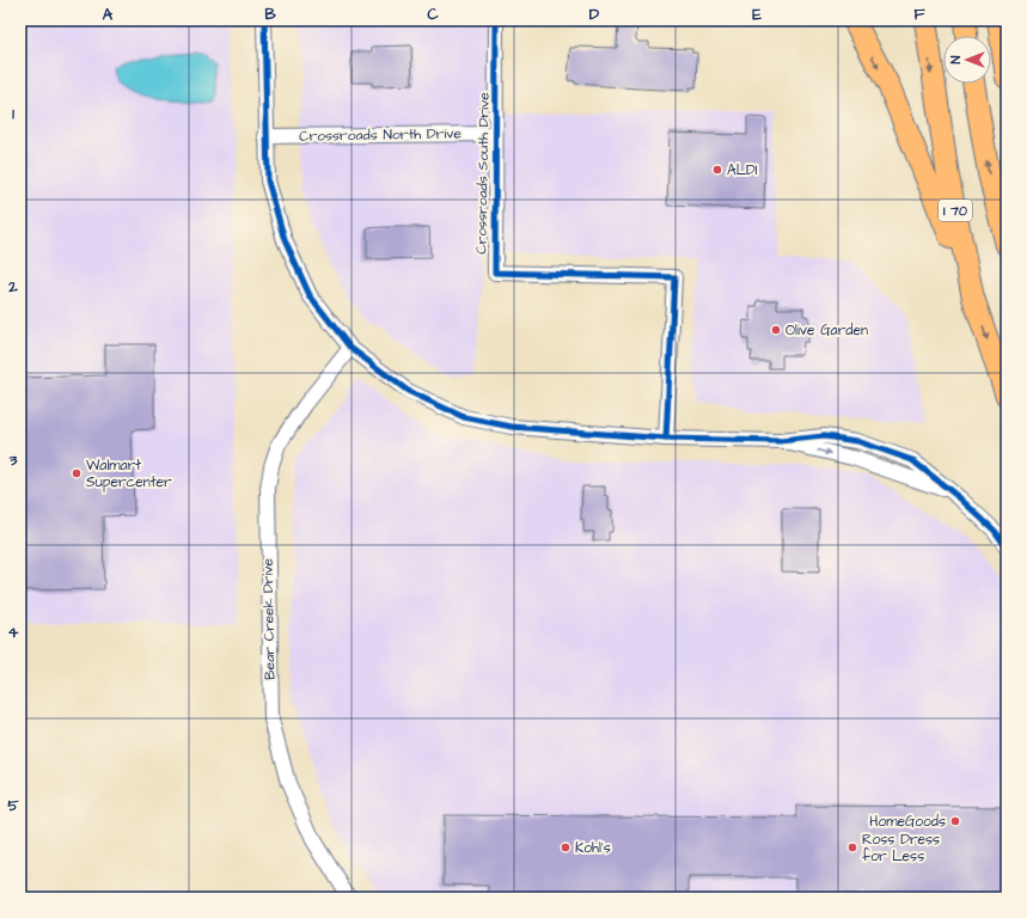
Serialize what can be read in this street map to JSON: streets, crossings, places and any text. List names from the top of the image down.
{
  "streets": {
    "highway": ["I 70"],
    "street": ["Crossroads North Drive", "Crossroads South Drive", "Bear Creek Drive"]
  },
  "crossings": [
    ["Crossroads North Drive", "Crossroads South Drive"]
  ],
  "places": [
    "ALDI",
    "Olive Garden",
    "Walmart Supercenter",
    "HomeGoods",
    "Kohl's",
    "Ross Dress for Less"
  ],
  "north": "left",
  "grid": {
    "columns": [
      "A",
      "B",
      "C",
      "D",
      "E",
      "F"
    ],
    "rows": [
      "1",
      "2",
      "3",
      "4",
      "5"
    ]
  }
}
